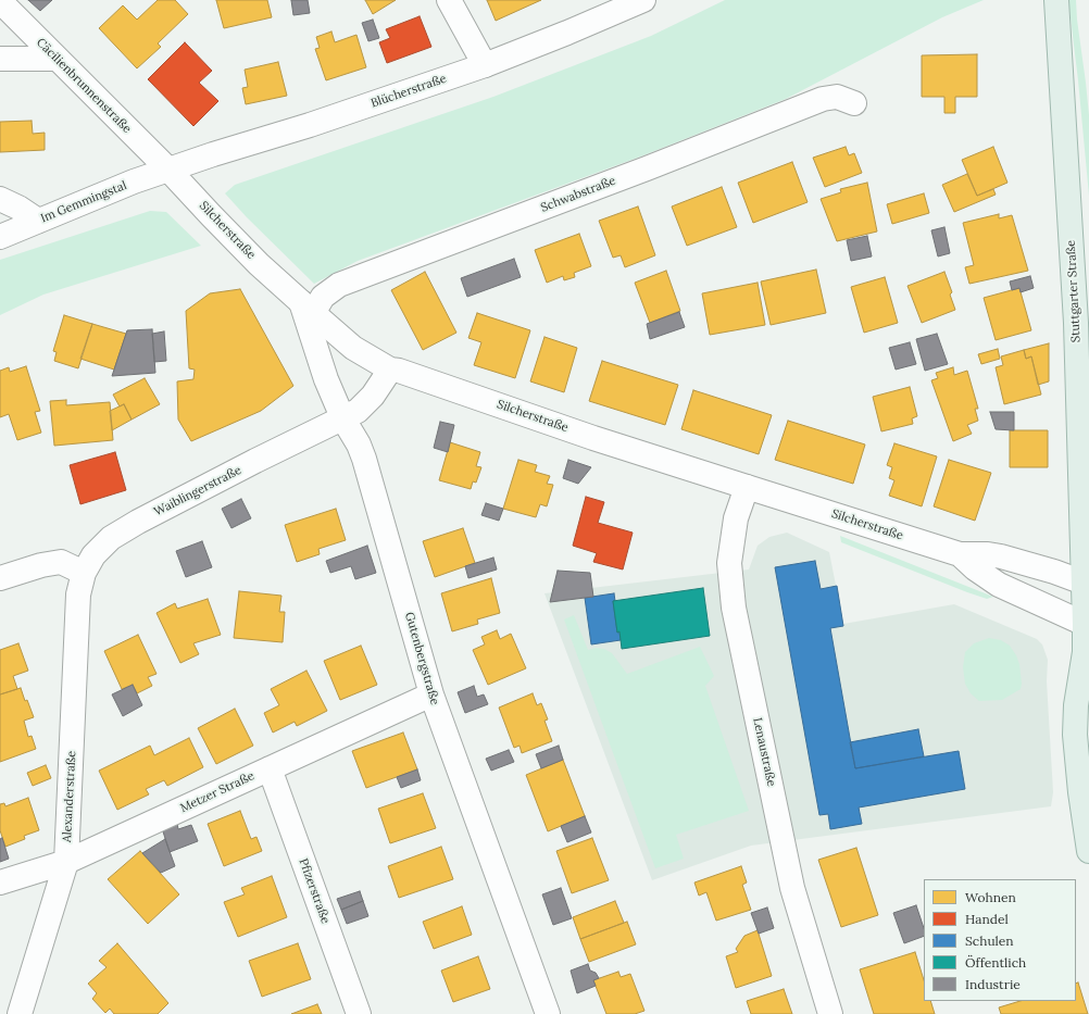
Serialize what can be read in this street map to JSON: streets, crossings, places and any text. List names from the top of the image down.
{
  "streets": {
    "main road": ["Stuttgarter Straße"],
    "street": [
      "Cäcilienbrunnenstraße",
      "Blücherstraße",
      "Schwabstraße",
      "Im Gemmingstal",
      "Silcherstraße",
      "Waiblingerstraße",
      "Gutenbergstraße",
      "Lenaustraße",
      "Metzer Straße",
      "Alexanderstraße",
      "Pfizerstraße"
    ]
  },
  "crossings": [
    ["Cäcilienbrunnenstraße", "Blücherstraße"],
    ["Cäcilienbrunnenstraße", "Im Gemmingstal"],
    ["Cäcilienbrunnenstraße", "Silcherstraße"],
    ["Blücherstraße", "Im Gemmingstal"],
    ["Blücherstraße", "Silcherstraße"],
    ["Schwabstraße", "Silcherstraße"],
    ["Schwabstraße", "Gutenbergstraße"],
    ["Im Gemmingstal", "Silcherstraße"],
    ["Silcherstraße", "Stuttgarter Straße"],
    ["Silcherstraße", "Waiblingerstraße"],
    ["Silcherstraße", "Gutenbergstraße"],
    ["Silcherstraße", "Lenaustraße"],
    ["Waiblingerstraße", "Gutenbergstraße"],
    ["Waiblingerstraße", "Alexanderstraße"],
    ["Gutenbergstraße", "Metzer Straße"],
    ["Metzer Straße", "Alexanderstraße"],
    ["Metzer Straße", "Pfizerstraße"]
  ],
  "legend": [
    "Wohnen",
    "Handel",
    "Schulen",
    "Öffentlich",
    "Industrie"
  ]
}
